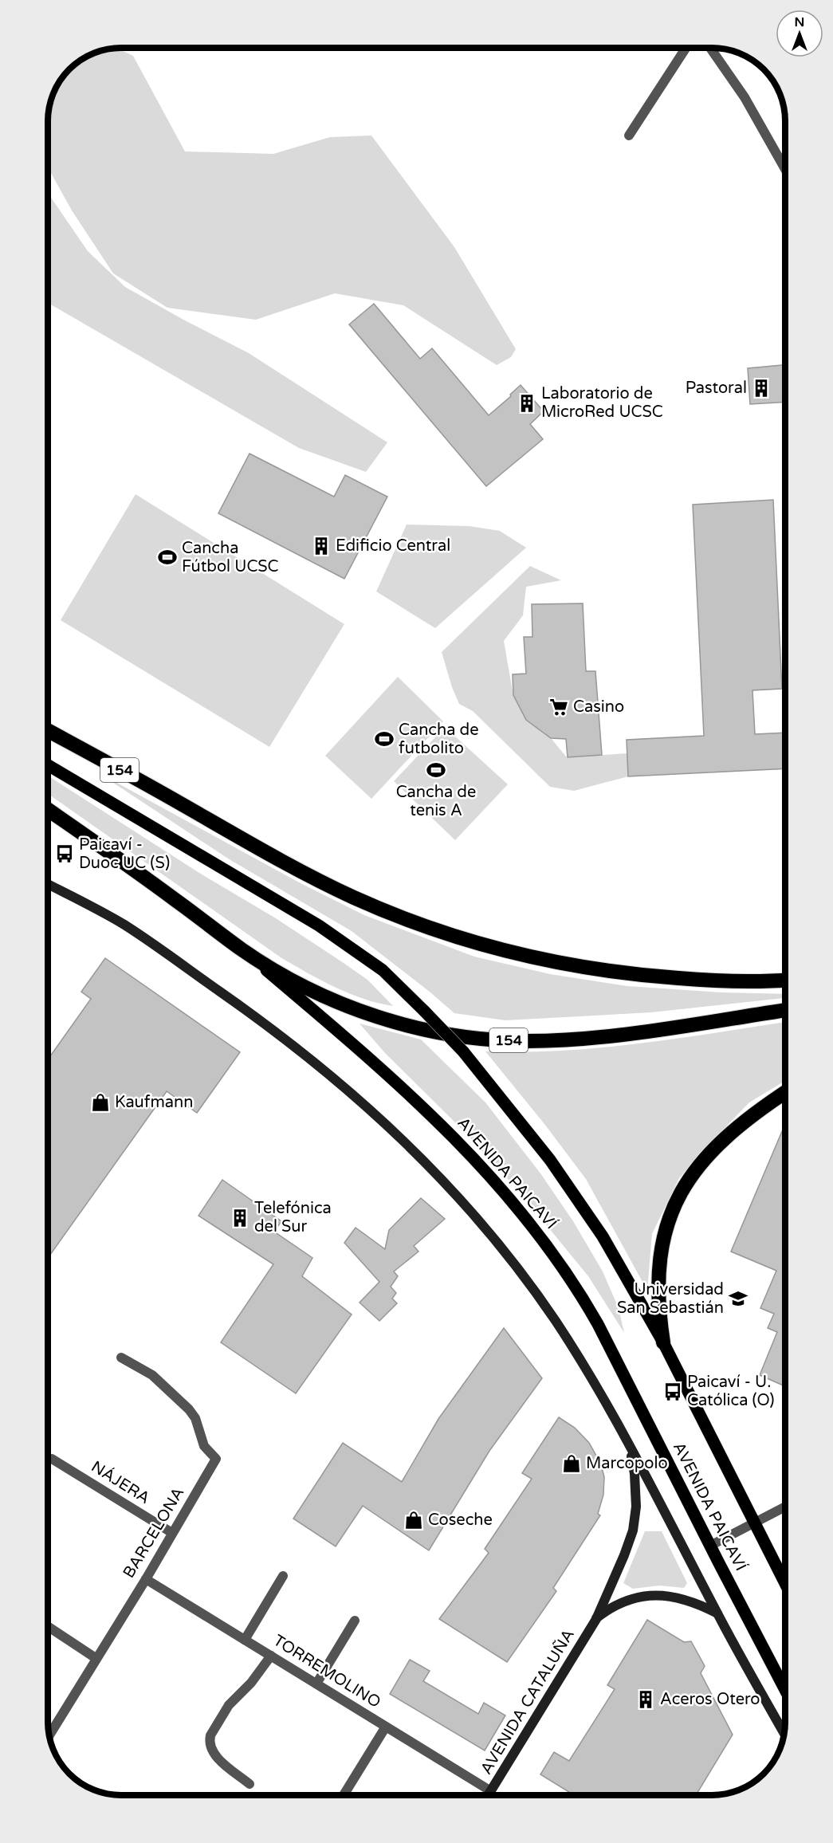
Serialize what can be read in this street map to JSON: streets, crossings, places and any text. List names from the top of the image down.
{
  "streets": {
    "highway": ["154"],
    "main road": ["AVENIDA PAICAVÍ"],
    "street": [
      "NÁJERA",
      "BARCELONA",
      "TORREMOLINO",
      "AVENIDA CATALUÑA"
    ]
  },
  "crossings": [
    ["154", "AVENIDA PAICAVÍ"],
    ["NÁJERA", "BARCELONA"],
    ["BARCELONA", "TORREMOLINO"],
    ["TORREMOLINO", "AVENIDA CATALUÑA"]
  ],
  "places": {
    "building": [
      "Pastoral",
      "Laboratorio de MicroRed UCSC",
      "Edificio Central",
      "Telefónica del Sur",
      "Aceros Otero"
    ],
    "sports": ["Cancha Fútbol UCSC", "Cancha de futbolito", "Cancha de tenis A"],
    "supermarket": ["Casino"],
    "bus stop": ["Paicaví - Duoc UC (S)", "Paicaví - U. Católica (O)"],
    "shop": ["Kaufmann", "Marcopolo", "Coseche"],
    "school or university": ["Universidad San Sebastián"]
  },
  "north": "top"
}
